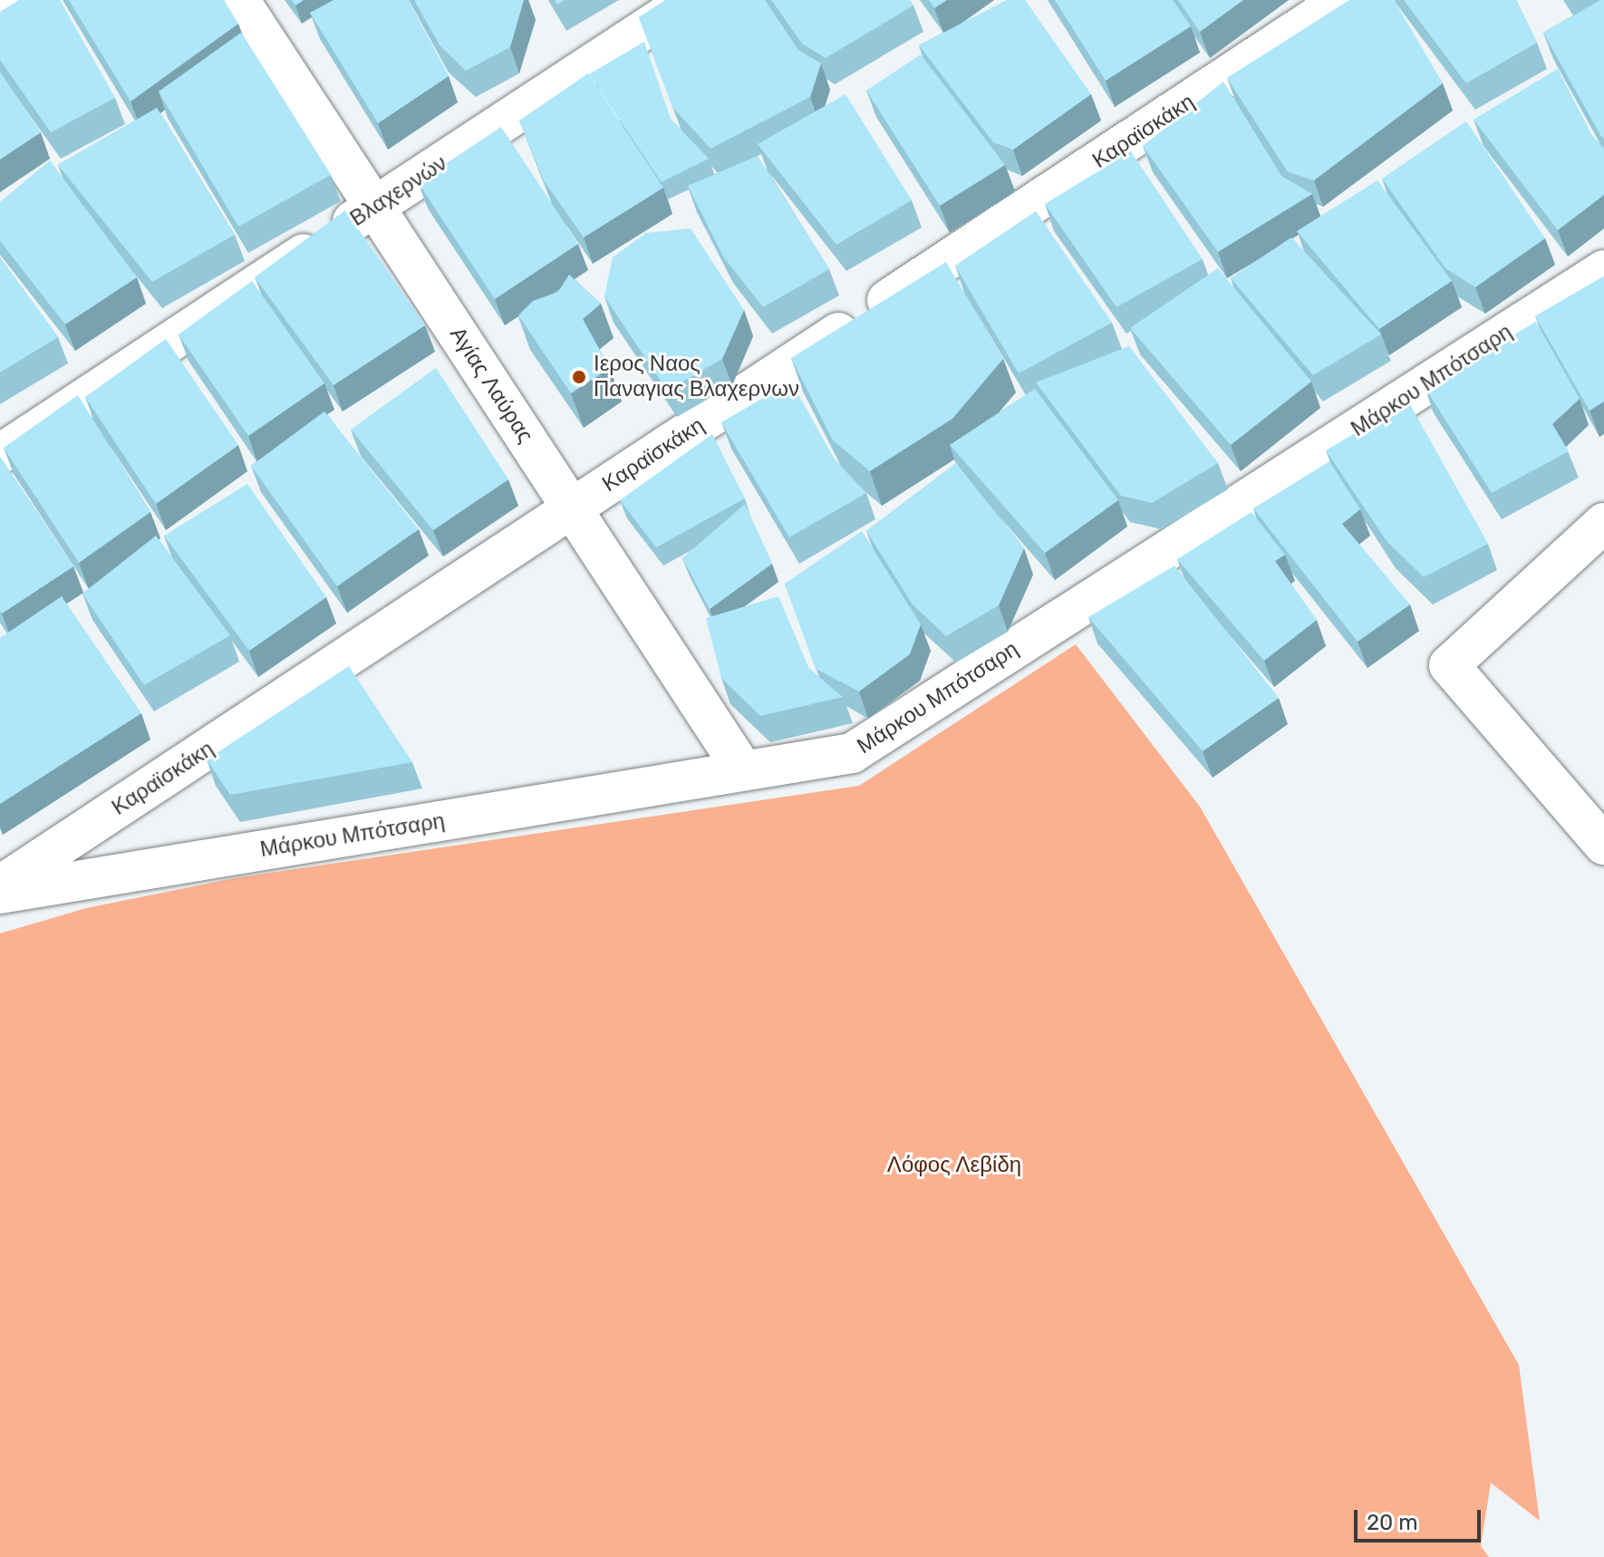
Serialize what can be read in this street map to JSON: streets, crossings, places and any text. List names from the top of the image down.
{
  "streets": {
    "street": [
      "Καραϊσκάκη",
      "Βλαχερνών",
      "Μάρκου Μπότσαρη",
      "Αγίας Λαύρας"
    ]
  },
  "crossings": [
    ["Καραϊσκάκη", "Αγίας Λαύρας"],
    ["Βλαχερνών", "Αγίας Λαύρας"],
    ["Μάρκου Μπότσαρη", "Αγίας Λαύρας"]
  ],
  "parks": ["Λόφος Λεβίδη"],
  "places": ["Ιερος Ναος Παναγιας Βλαχερνων"],
  "scale_bar": "20 m"
}
